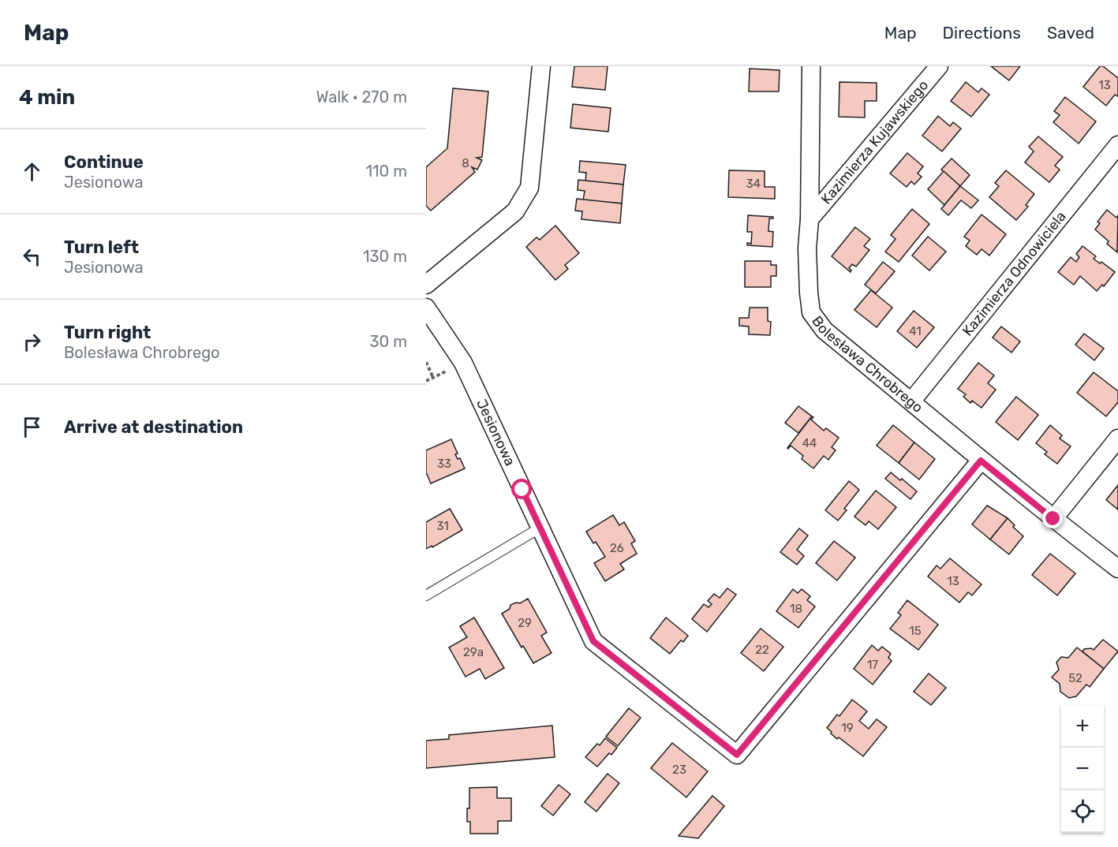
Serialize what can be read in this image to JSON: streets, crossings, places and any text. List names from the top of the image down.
{
  "streets": {
    "street": [
      "Kazimierza Kujawskiego",
      "Kazimierza Odnowiciela",
      "Bolesława Chrobrego",
      "Jesionowa"
    ]
  },
  "crossings": [
    ["Kazimierza Kujawskiego", "Bolesława Chrobrego"],
    ["Kazimierza Odnowiciela", "Bolesława Chrobrego"],
    ["Bolesława Chrobrego", "Jesionowa"]
  ],
  "house_numbers": [
    "13",
    "8",
    "34",
    "41",
    "44",
    "33",
    "31",
    "26",
    "13",
    "18",
    "29",
    "15",
    "22",
    "29a",
    "17",
    "52",
    "19",
    "23"
  ],
  "page": {
    "header": "Map",
    "nav": ["Map", "Directions", "Saved"],
    "heading": ["4 min", "Walk · 270 m"],
    "list": [
      ["Continue", "Jesionowa", "110 m"],
      ["Turn left", "Jesionowa", "130 m"],
      ["Turn right", "Bolesława Chrobrego", "30 m"],
      "Arrive at destination"
    ],
    "map_buttons": ["+", "−"]
  }
}
